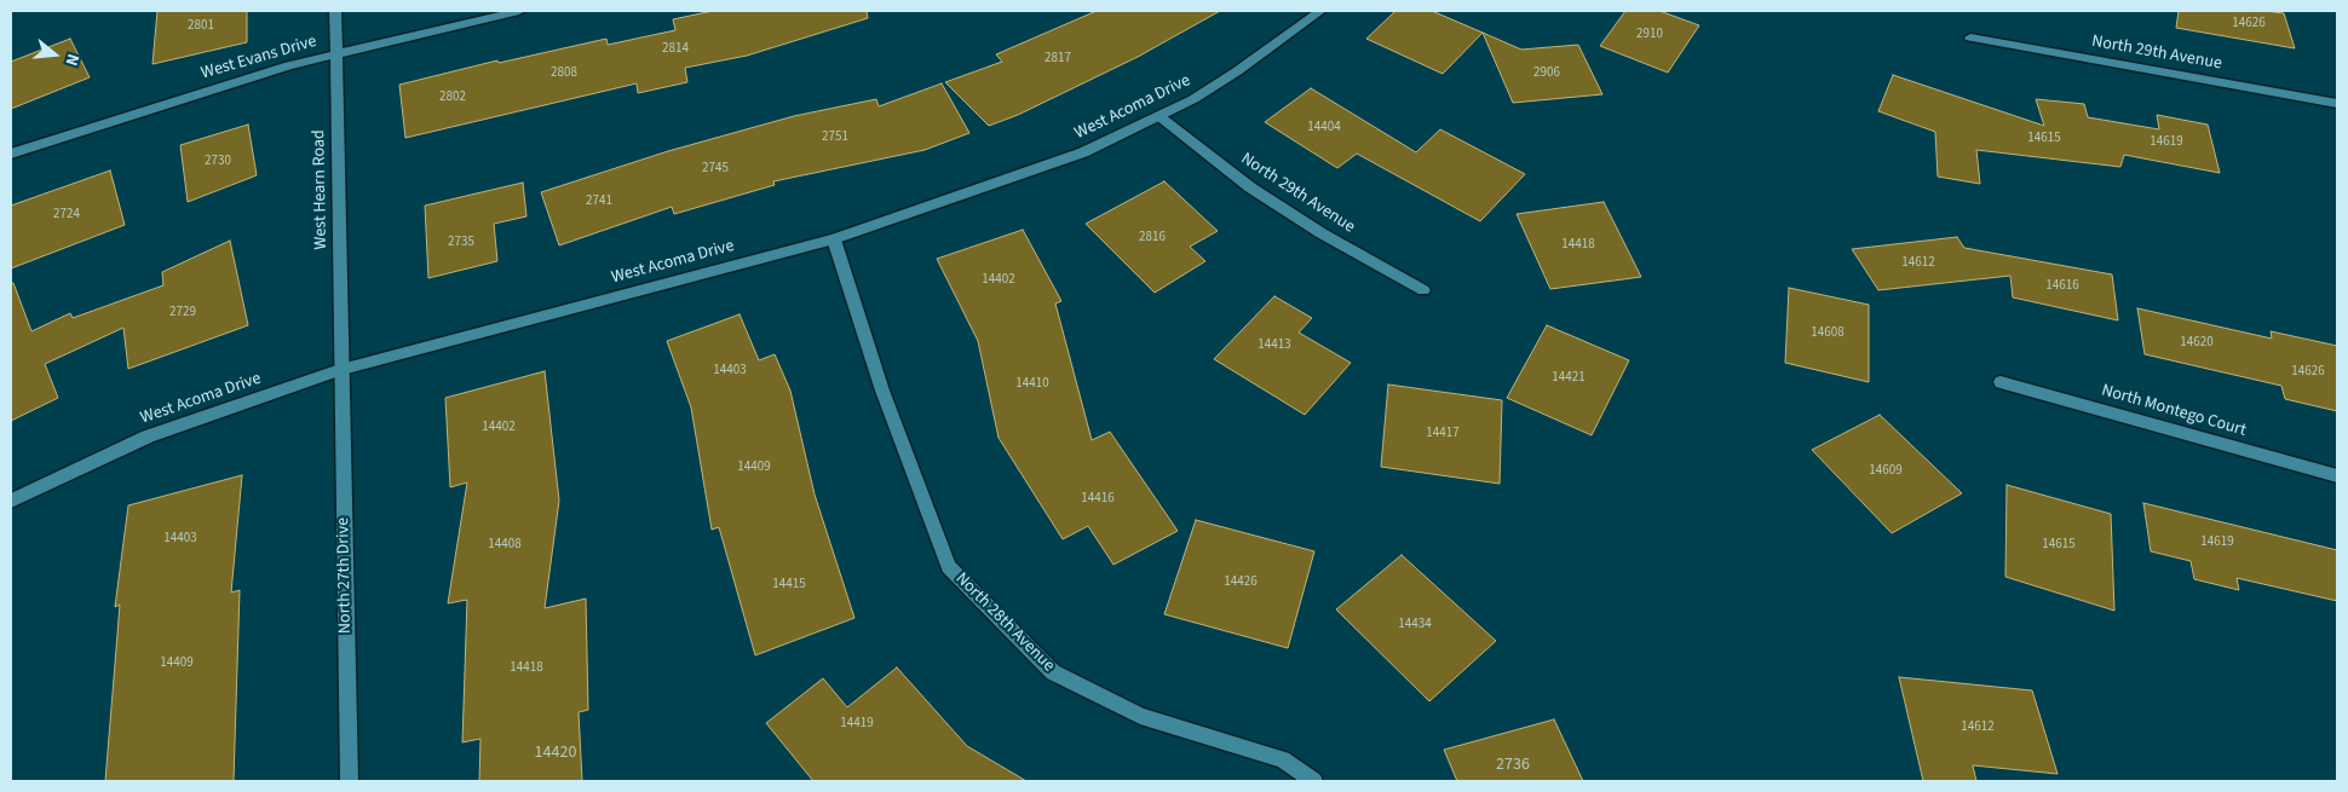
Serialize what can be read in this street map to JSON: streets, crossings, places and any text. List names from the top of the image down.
{
  "streets": {
    "street": [
      "North 29th Avenue",
      "West Evans Drive",
      "West Acoma Drive",
      "West Hearn Road",
      "North Montego Court",
      "North 27th Drive",
      "North 28th Avenue"
    ]
  },
  "crossings": [
    ["North 29th Avenue", "West Acoma Drive"],
    ["West Evans Drive", "West Hearn Road"],
    ["West Acoma Drive", "West Hearn Road"],
    ["West Acoma Drive", "North 27th Drive"],
    ["West Acoma Drive", "North 28th Avenue"],
    ["West Hearn Road", "North 27th Drive"]
  ],
  "house_numbers": [
    "14626",
    "2801",
    "2910",
    "2814",
    "2817",
    "2808",
    "2906",
    "2802",
    "14404",
    "2751",
    "14615",
    "14619",
    "2730",
    "2745",
    "2741",
    "2724",
    "2816",
    "2735",
    "14418",
    "14612",
    "14402",
    "14616",
    "2729",
    "14608",
    "14620",
    "14413",
    "14403",
    "14626",
    "14421",
    "14410",
    "14402",
    "14417",
    "14409",
    "14609",
    "14416",
    "14403",
    "14619",
    "14408",
    "14615",
    "14426",
    "14415",
    "14434",
    "14409",
    "14418",
    "14419",
    "14612",
    "14420",
    "2736"
  ],
  "north": "right"
}
